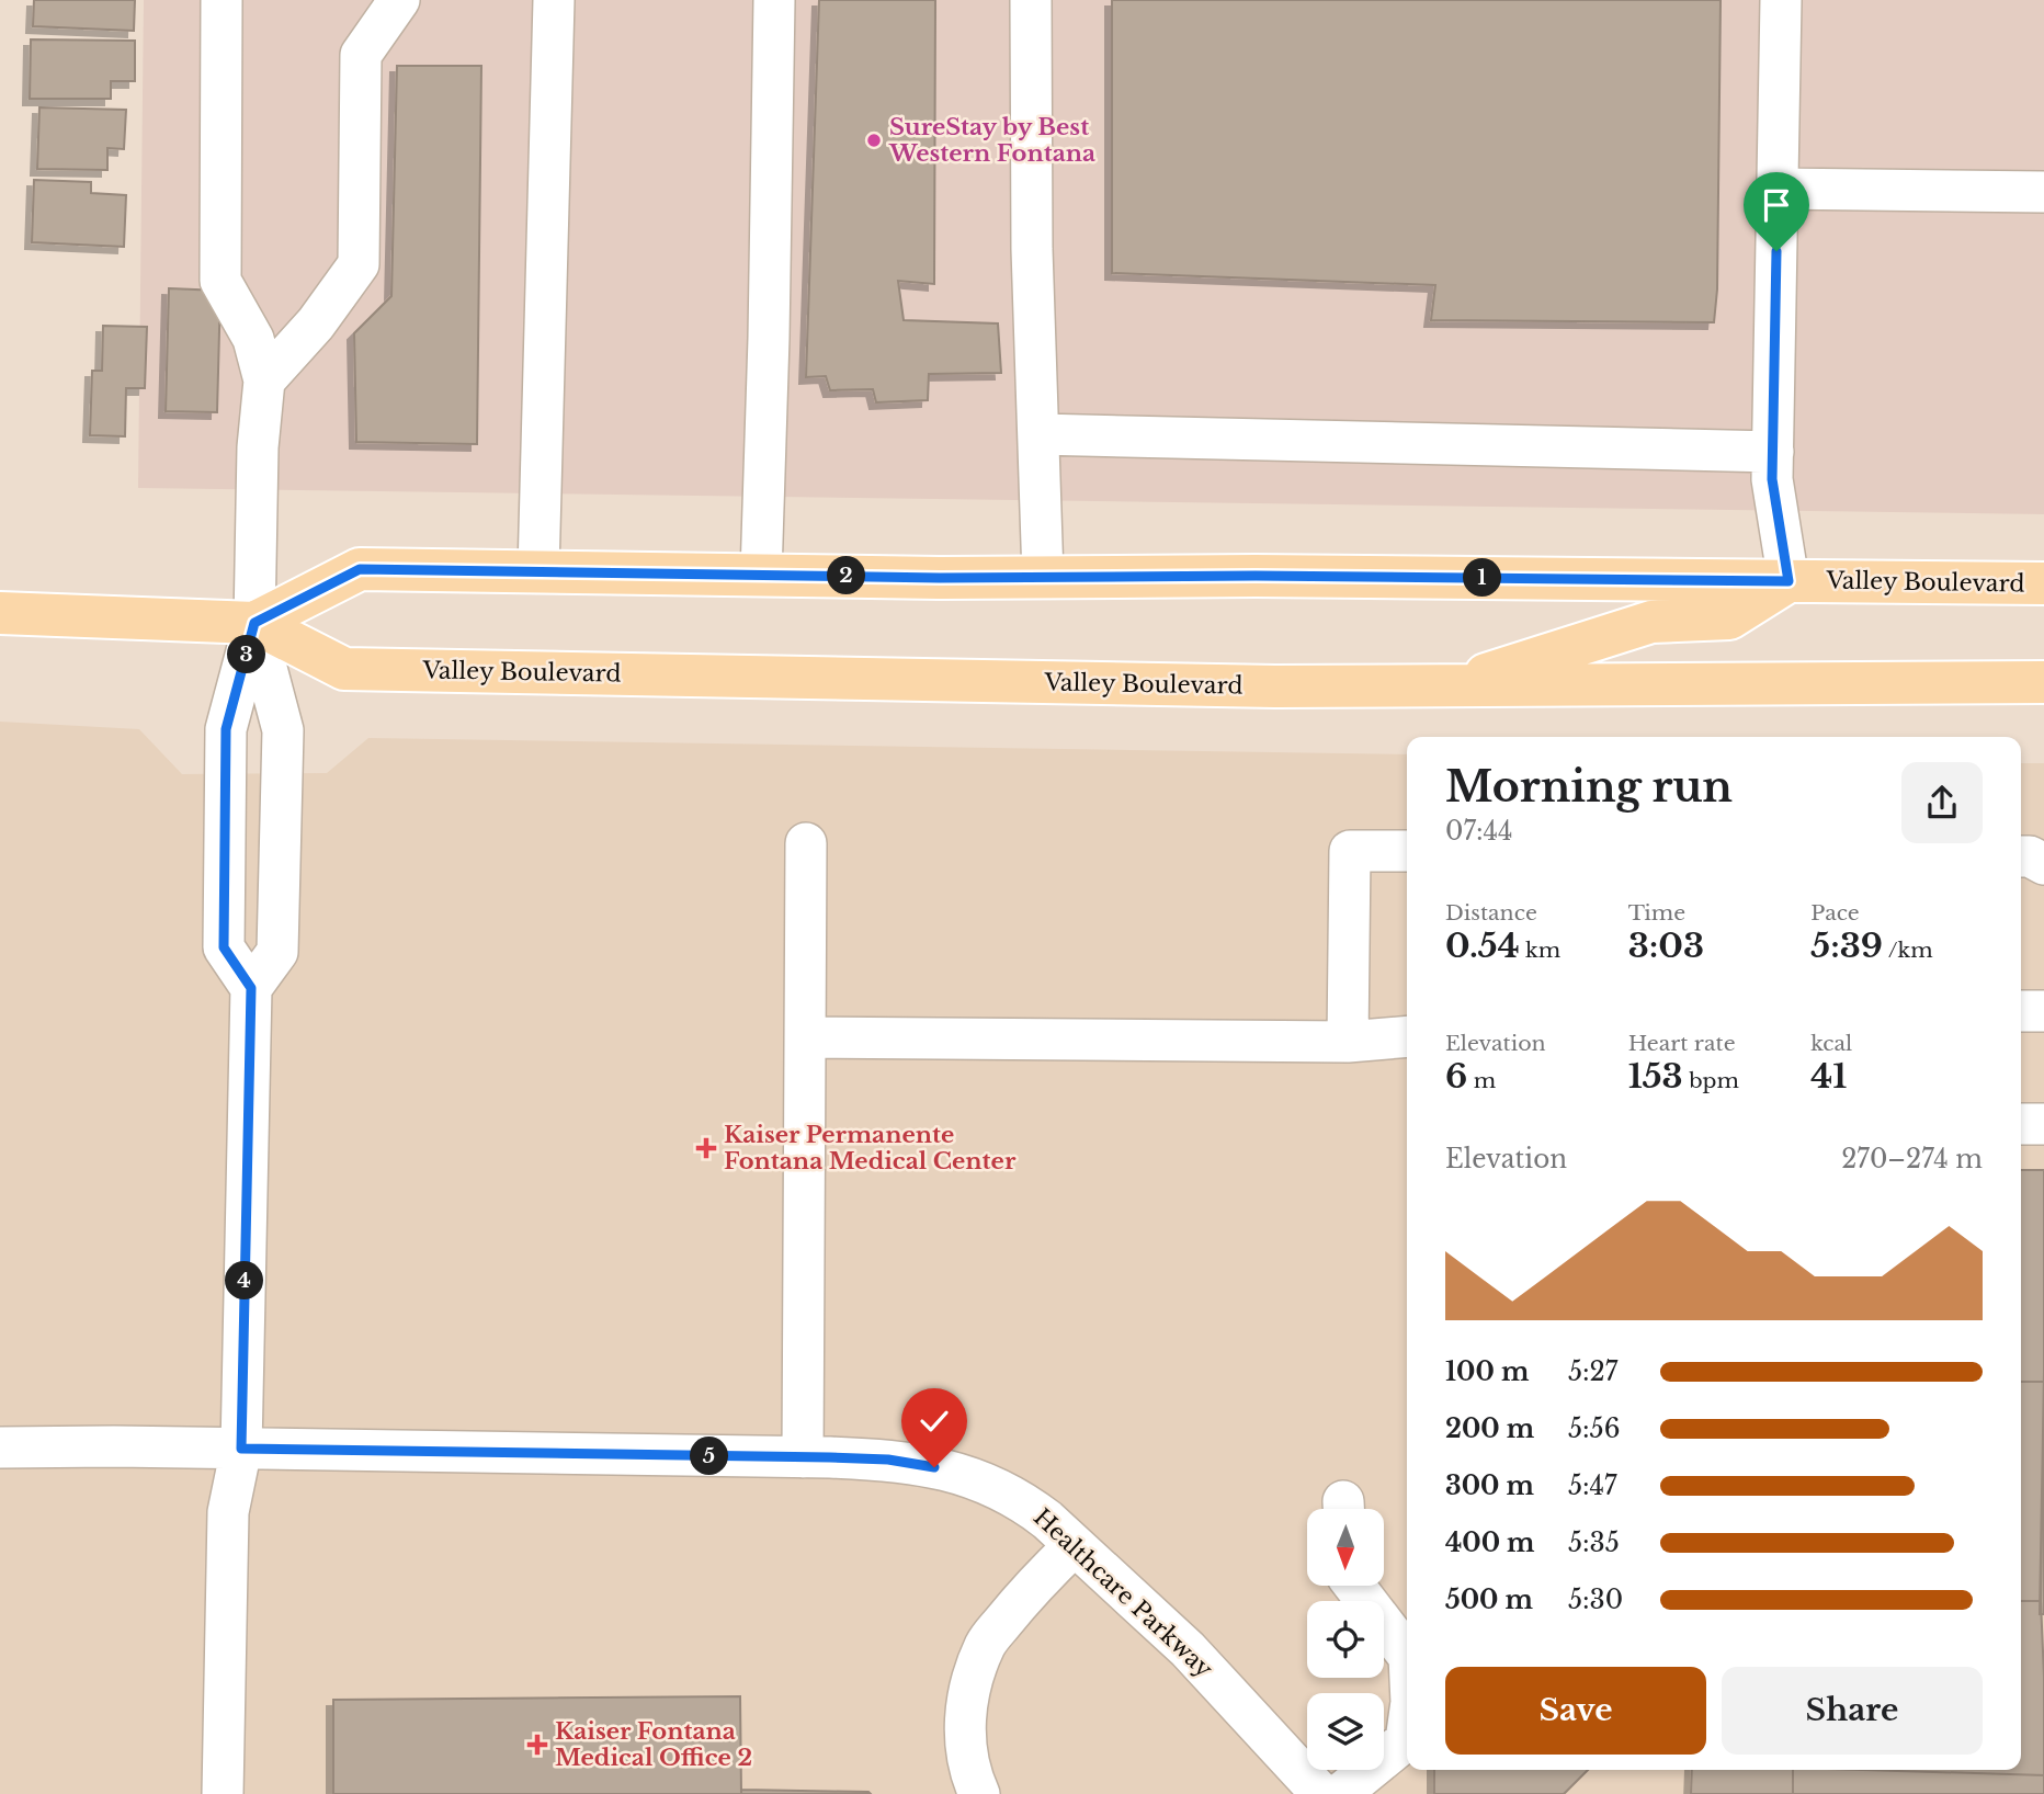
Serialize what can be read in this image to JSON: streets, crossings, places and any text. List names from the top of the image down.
{
  "streets": {
    "main road": ["Valley Boulevard"],
    "street": ["Healthcare Parkway"]
  },
  "places": {
    "other": ["SureStay by Best Western Fontana"],
    "health": ["Kaiser Permanente Fontana Medical Center", "Kaiser Fontana Medical Office 2"]
  },
  "north": "bottom",
  "page": {
    "pins": [
      "2",
      "1",
      "3",
      "4",
      "5"
    ],
    "heading": ["Morning run", "07:44"],
    "stats": [
      ["Distance", "0.54 km"],
      ["Time", "3:03"],
      ["Pace", "5:39 /km"],
      ["Elevation", "6 m"],
      ["Heart rate", "153 bpm"],
      ["kcal", "41"]
    ],
    "chart": ["Elevation", "270–274 m"],
    "list": [
      {
        "name": "100 m",
        "note": "5:27"
      },
      {
        "name": "200 m",
        "note": "5:56"
      },
      {
        "name": "300 m",
        "note": "5:47"
      },
      {
        "name": "400 m",
        "note": "5:35"
      },
      {
        "name": "500 m",
        "note": "5:30"
      }
    ],
    "buttons": ["Save", "Share"]
  }
}
